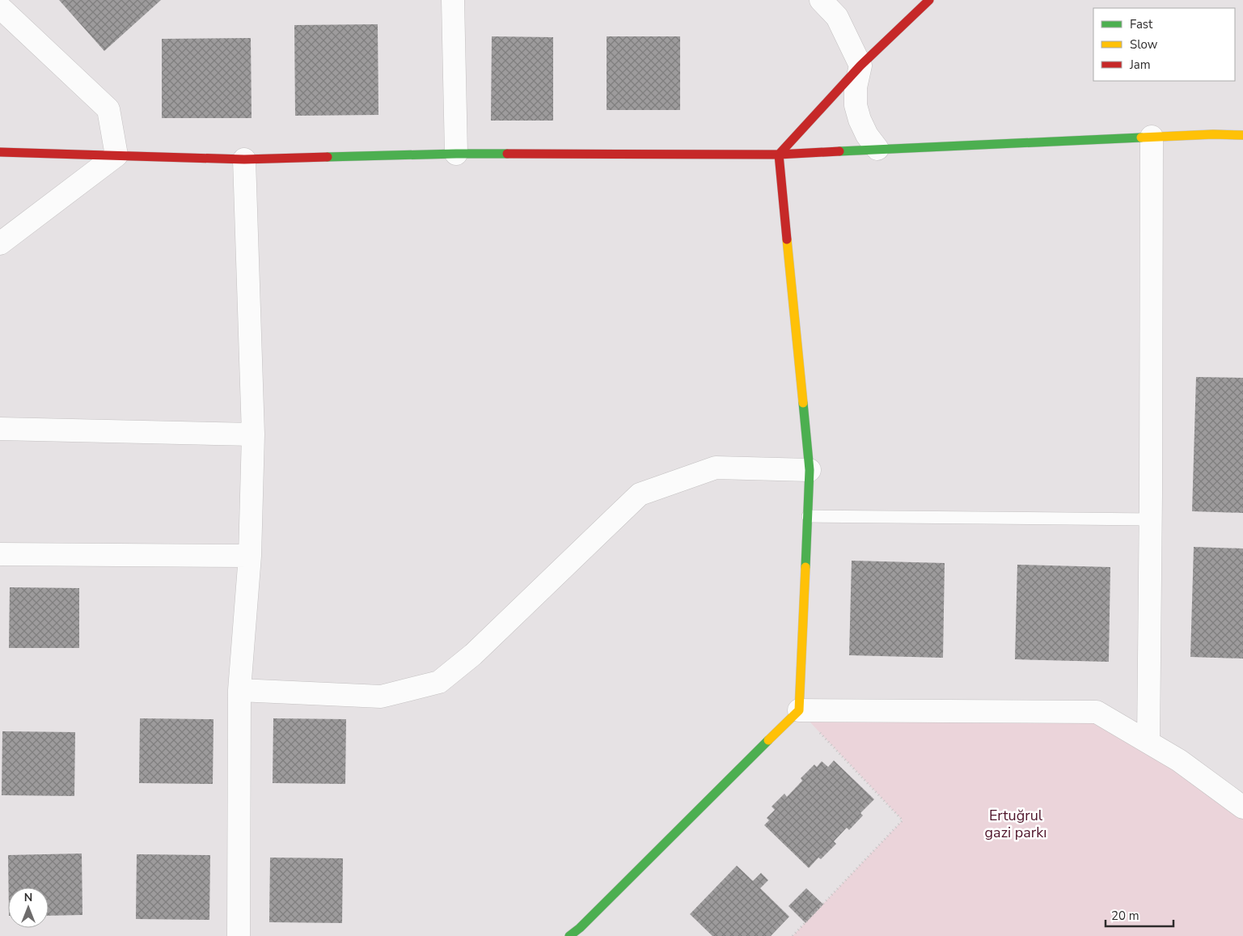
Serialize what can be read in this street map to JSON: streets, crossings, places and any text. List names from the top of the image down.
{
  "parks": ["Ertuğrul gazi parkı"],
  "legend": ["Fast", "Slow", "Jam"],
  "scale_bar": "20 m",
  "north": "top"
}
